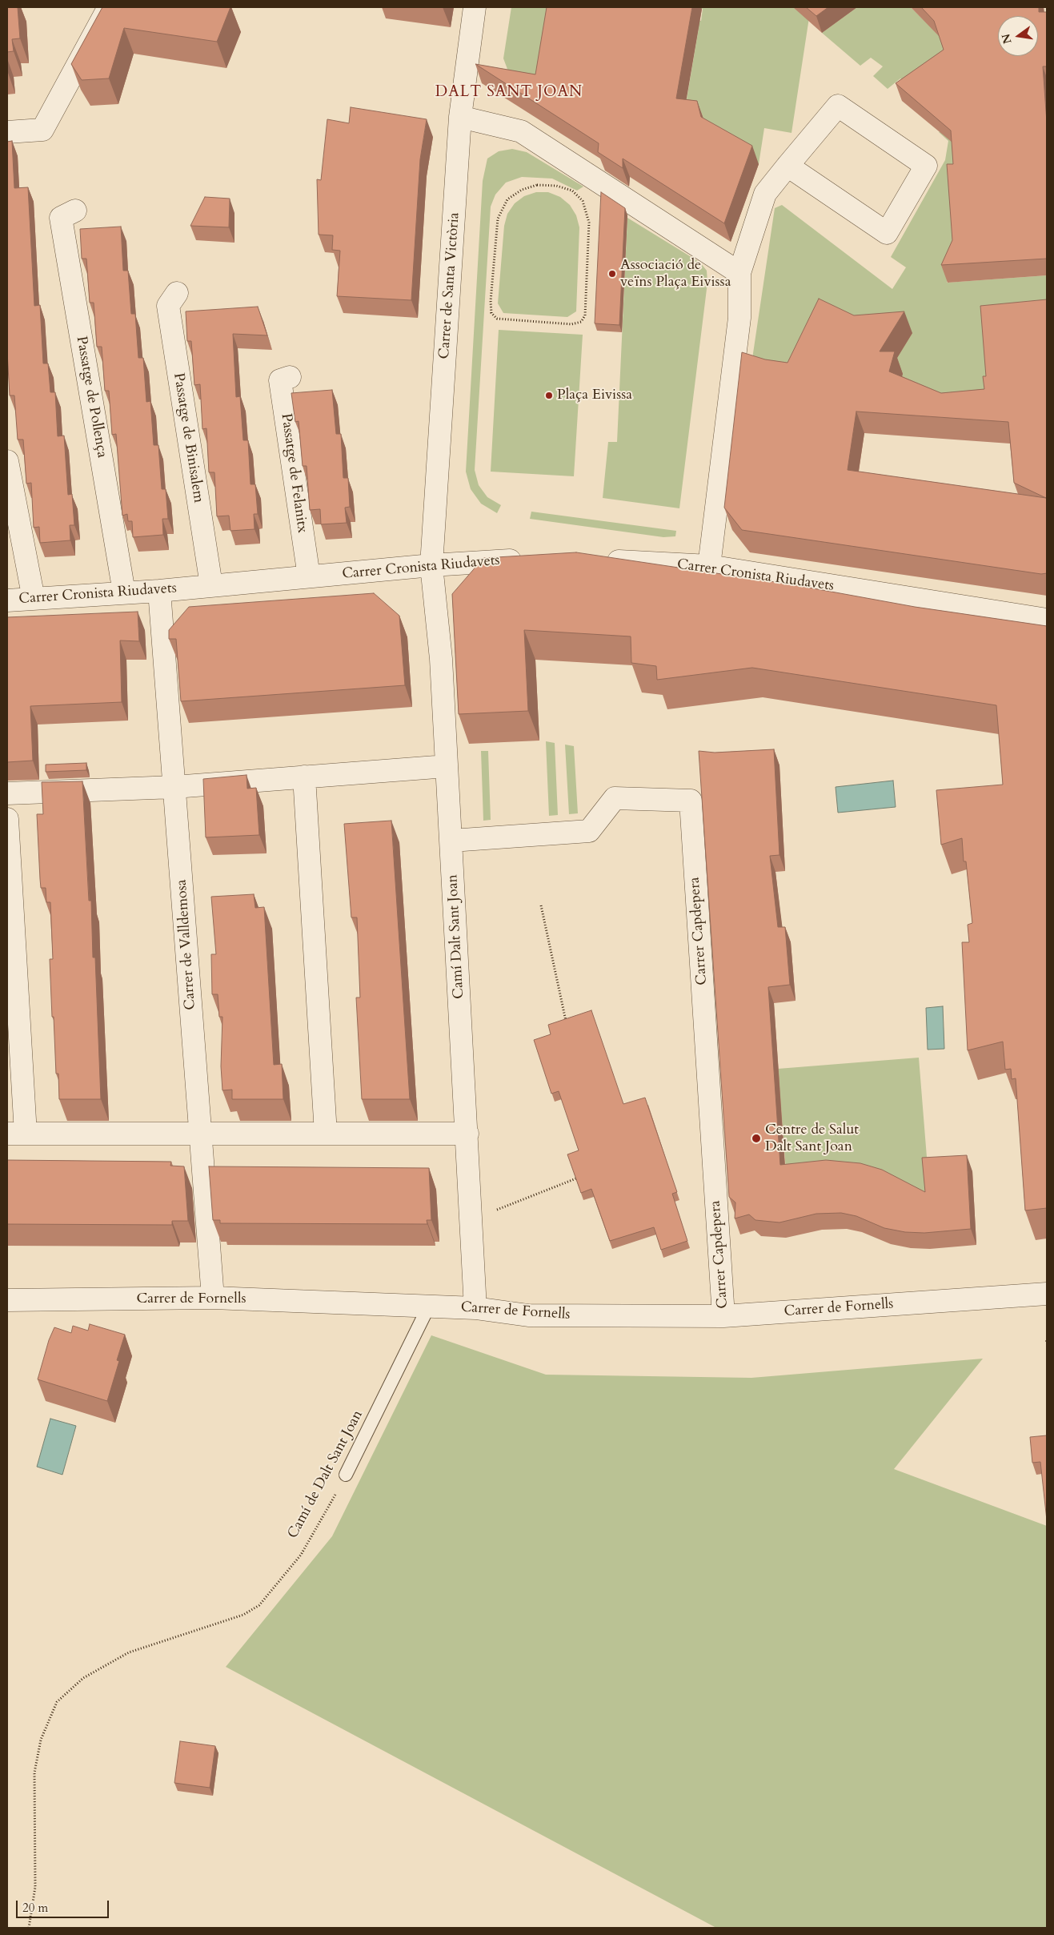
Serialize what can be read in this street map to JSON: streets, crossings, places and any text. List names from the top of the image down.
{
  "streets": {
    "street": [
      "Carrer de Santa Victòria",
      "Passatge de Pollença",
      "Passatge de Binisalem",
      "Passatge de Felanitx",
      "Carrer Cronista Riudavets",
      "Carrer Capdepera",
      "Camí Dalt Sant Joan",
      "Carrer de Valldemosa",
      "Carrer de Fornells"
    ],
    "lane": ["Camí de Dalt Sant Joan"]
  },
  "crossings": [
    ["Carrer de Santa Victòria", "Carrer Cronista Riudavets"],
    ["Carrer de Santa Victòria", "Camí Dalt Sant Joan"],
    ["Passatge de Pollença", "Carrer Cronista Riudavets"],
    ["Passatge de Binisalem", "Carrer Cronista Riudavets"],
    ["Passatge de Felanitx", "Carrer Cronista Riudavets"],
    ["Carrer Cronista Riudavets", "Camí Dalt Sant Joan"],
    ["Carrer Cronista Riudavets", "Carrer de Valldemosa"],
    ["Carrer Capdepera", "Camí Dalt Sant Joan"],
    ["Carrer Capdepera", "Carrer de Fornells"],
    ["Camí Dalt Sant Joan", "Carrer de Fornells"],
    ["Carrer de Valldemosa", "Carrer de Fornells"],
    ["Carrer de Fornells", "Camí de Dalt Sant Joan"]
  ],
  "districts": ["DALT SANT JOAN"],
  "places": ["Associació de veïns Plaça Eivissa", "Plaça Eivissa", "Centre de Salut Dalt Sant Joan"],
  "scale_bar": "20 m",
  "north": "left"
}
